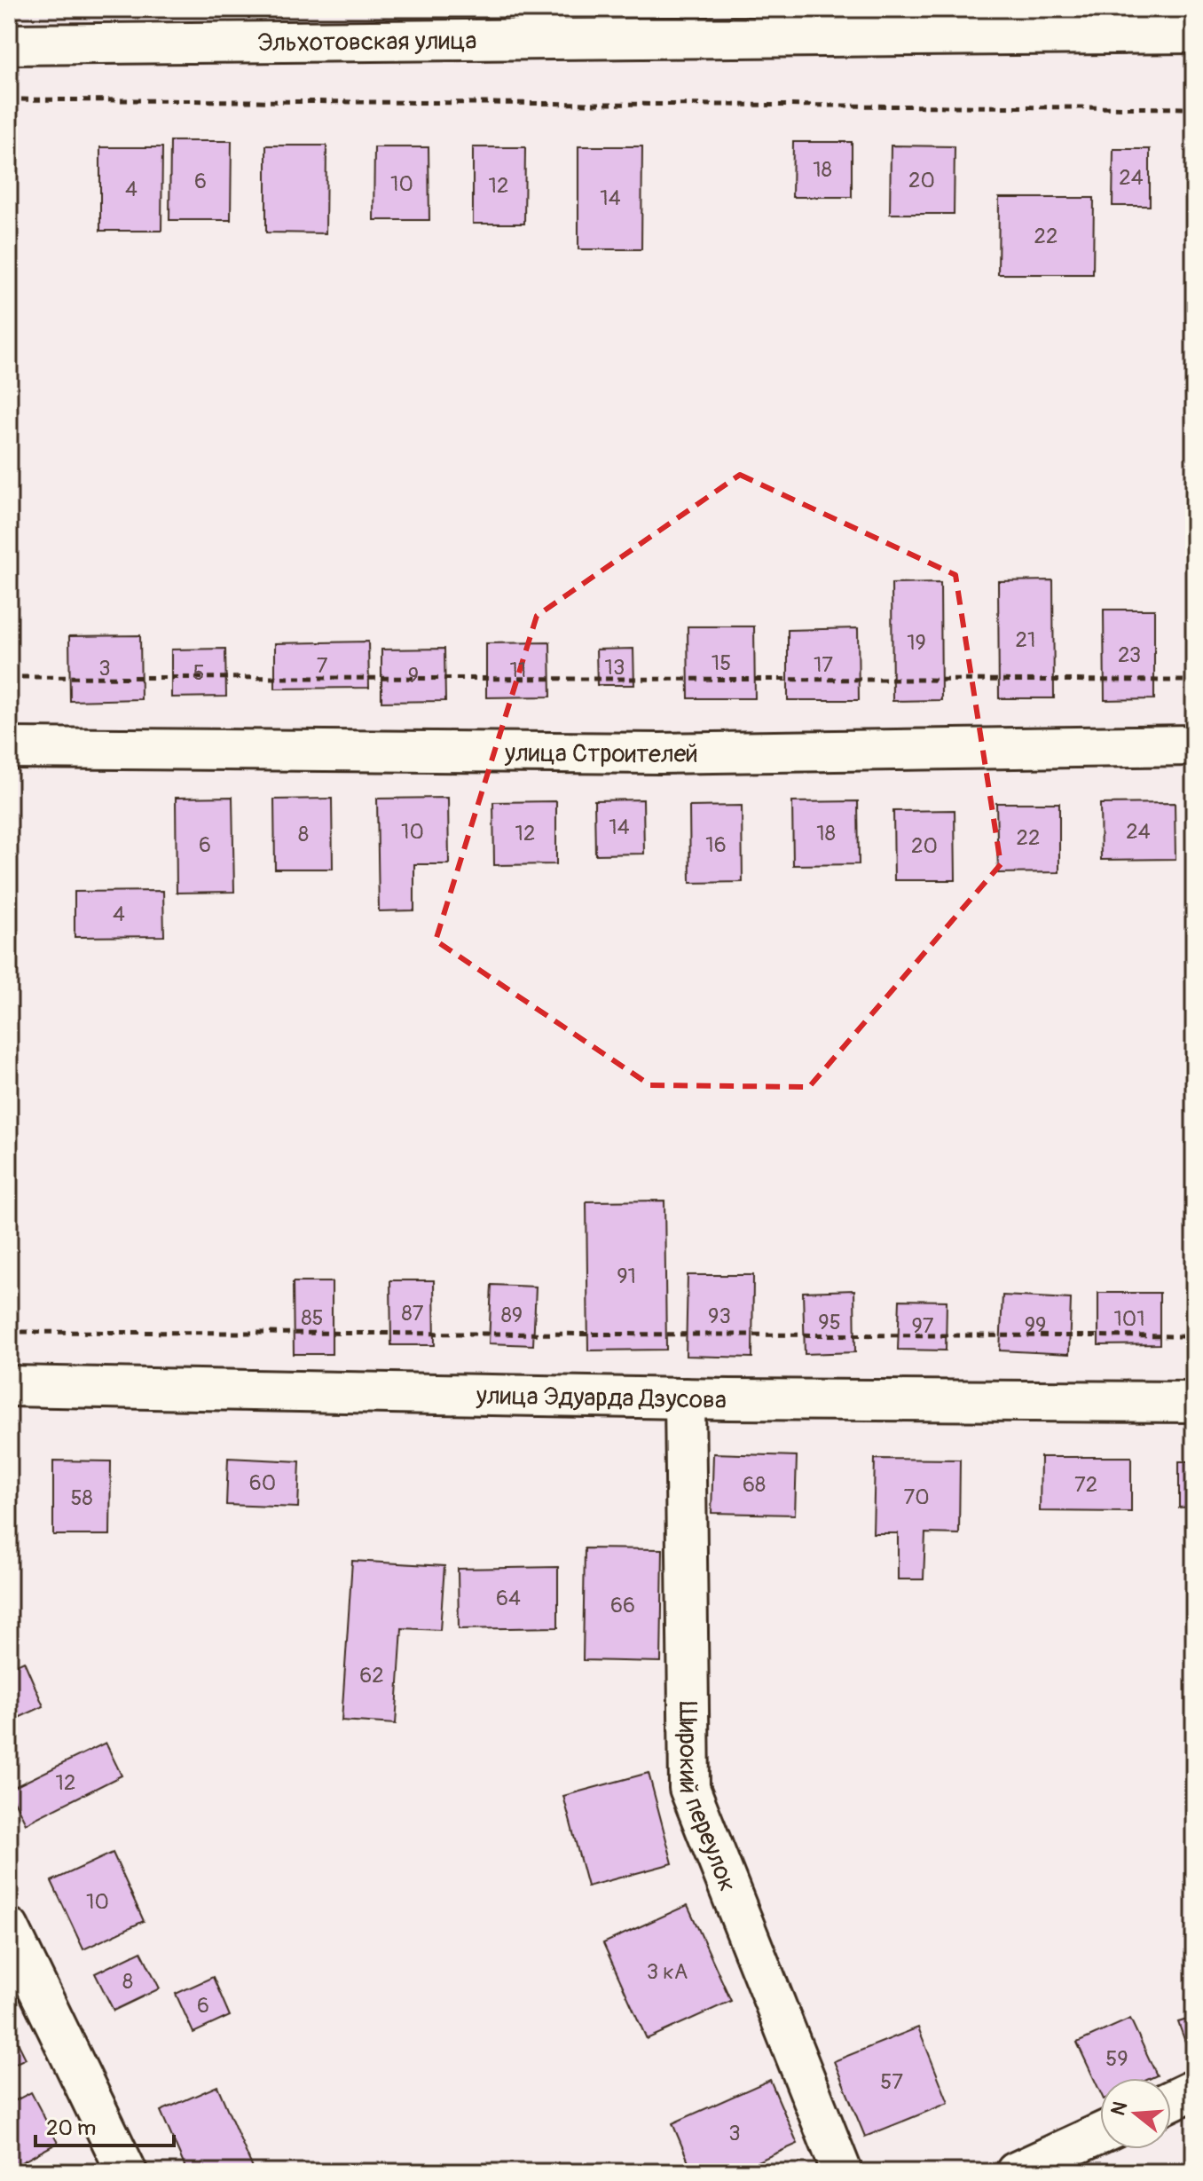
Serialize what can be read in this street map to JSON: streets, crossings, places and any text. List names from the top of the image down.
{
  "streets": {
    "street": [
      "Эльхотовская улица",
      "улица Строителей",
      "улица Эдуарда Дзусова",
      "Широкий переулок"
    ]
  },
  "crossings": [
    ["улица Эдуарда Дзусова", "Широкий переулок"]
  ],
  "house_numbers": [
    "18",
    "24",
    "20",
    "6",
    "10",
    "12",
    "4",
    "14",
    "22",
    "21",
    "19",
    "23",
    "15",
    "17",
    "7",
    "13",
    "3",
    "11",
    "5",
    "9",
    "14",
    "10",
    "24",
    "12",
    "18",
    "8",
    "22",
    "6",
    "16",
    "20",
    "4",
    "91",
    "87",
    "89",
    "93",
    "85",
    "101",
    "95",
    "99",
    "97",
    "60",
    "68",
    "72",
    "70",
    "58",
    "64",
    "66",
    "62",
    "12",
    "10",
    "3 кА",
    "8",
    "6",
    "59",
    "57",
    "3"
  ],
  "scale_bar": "20 m",
  "north": "left"
}
